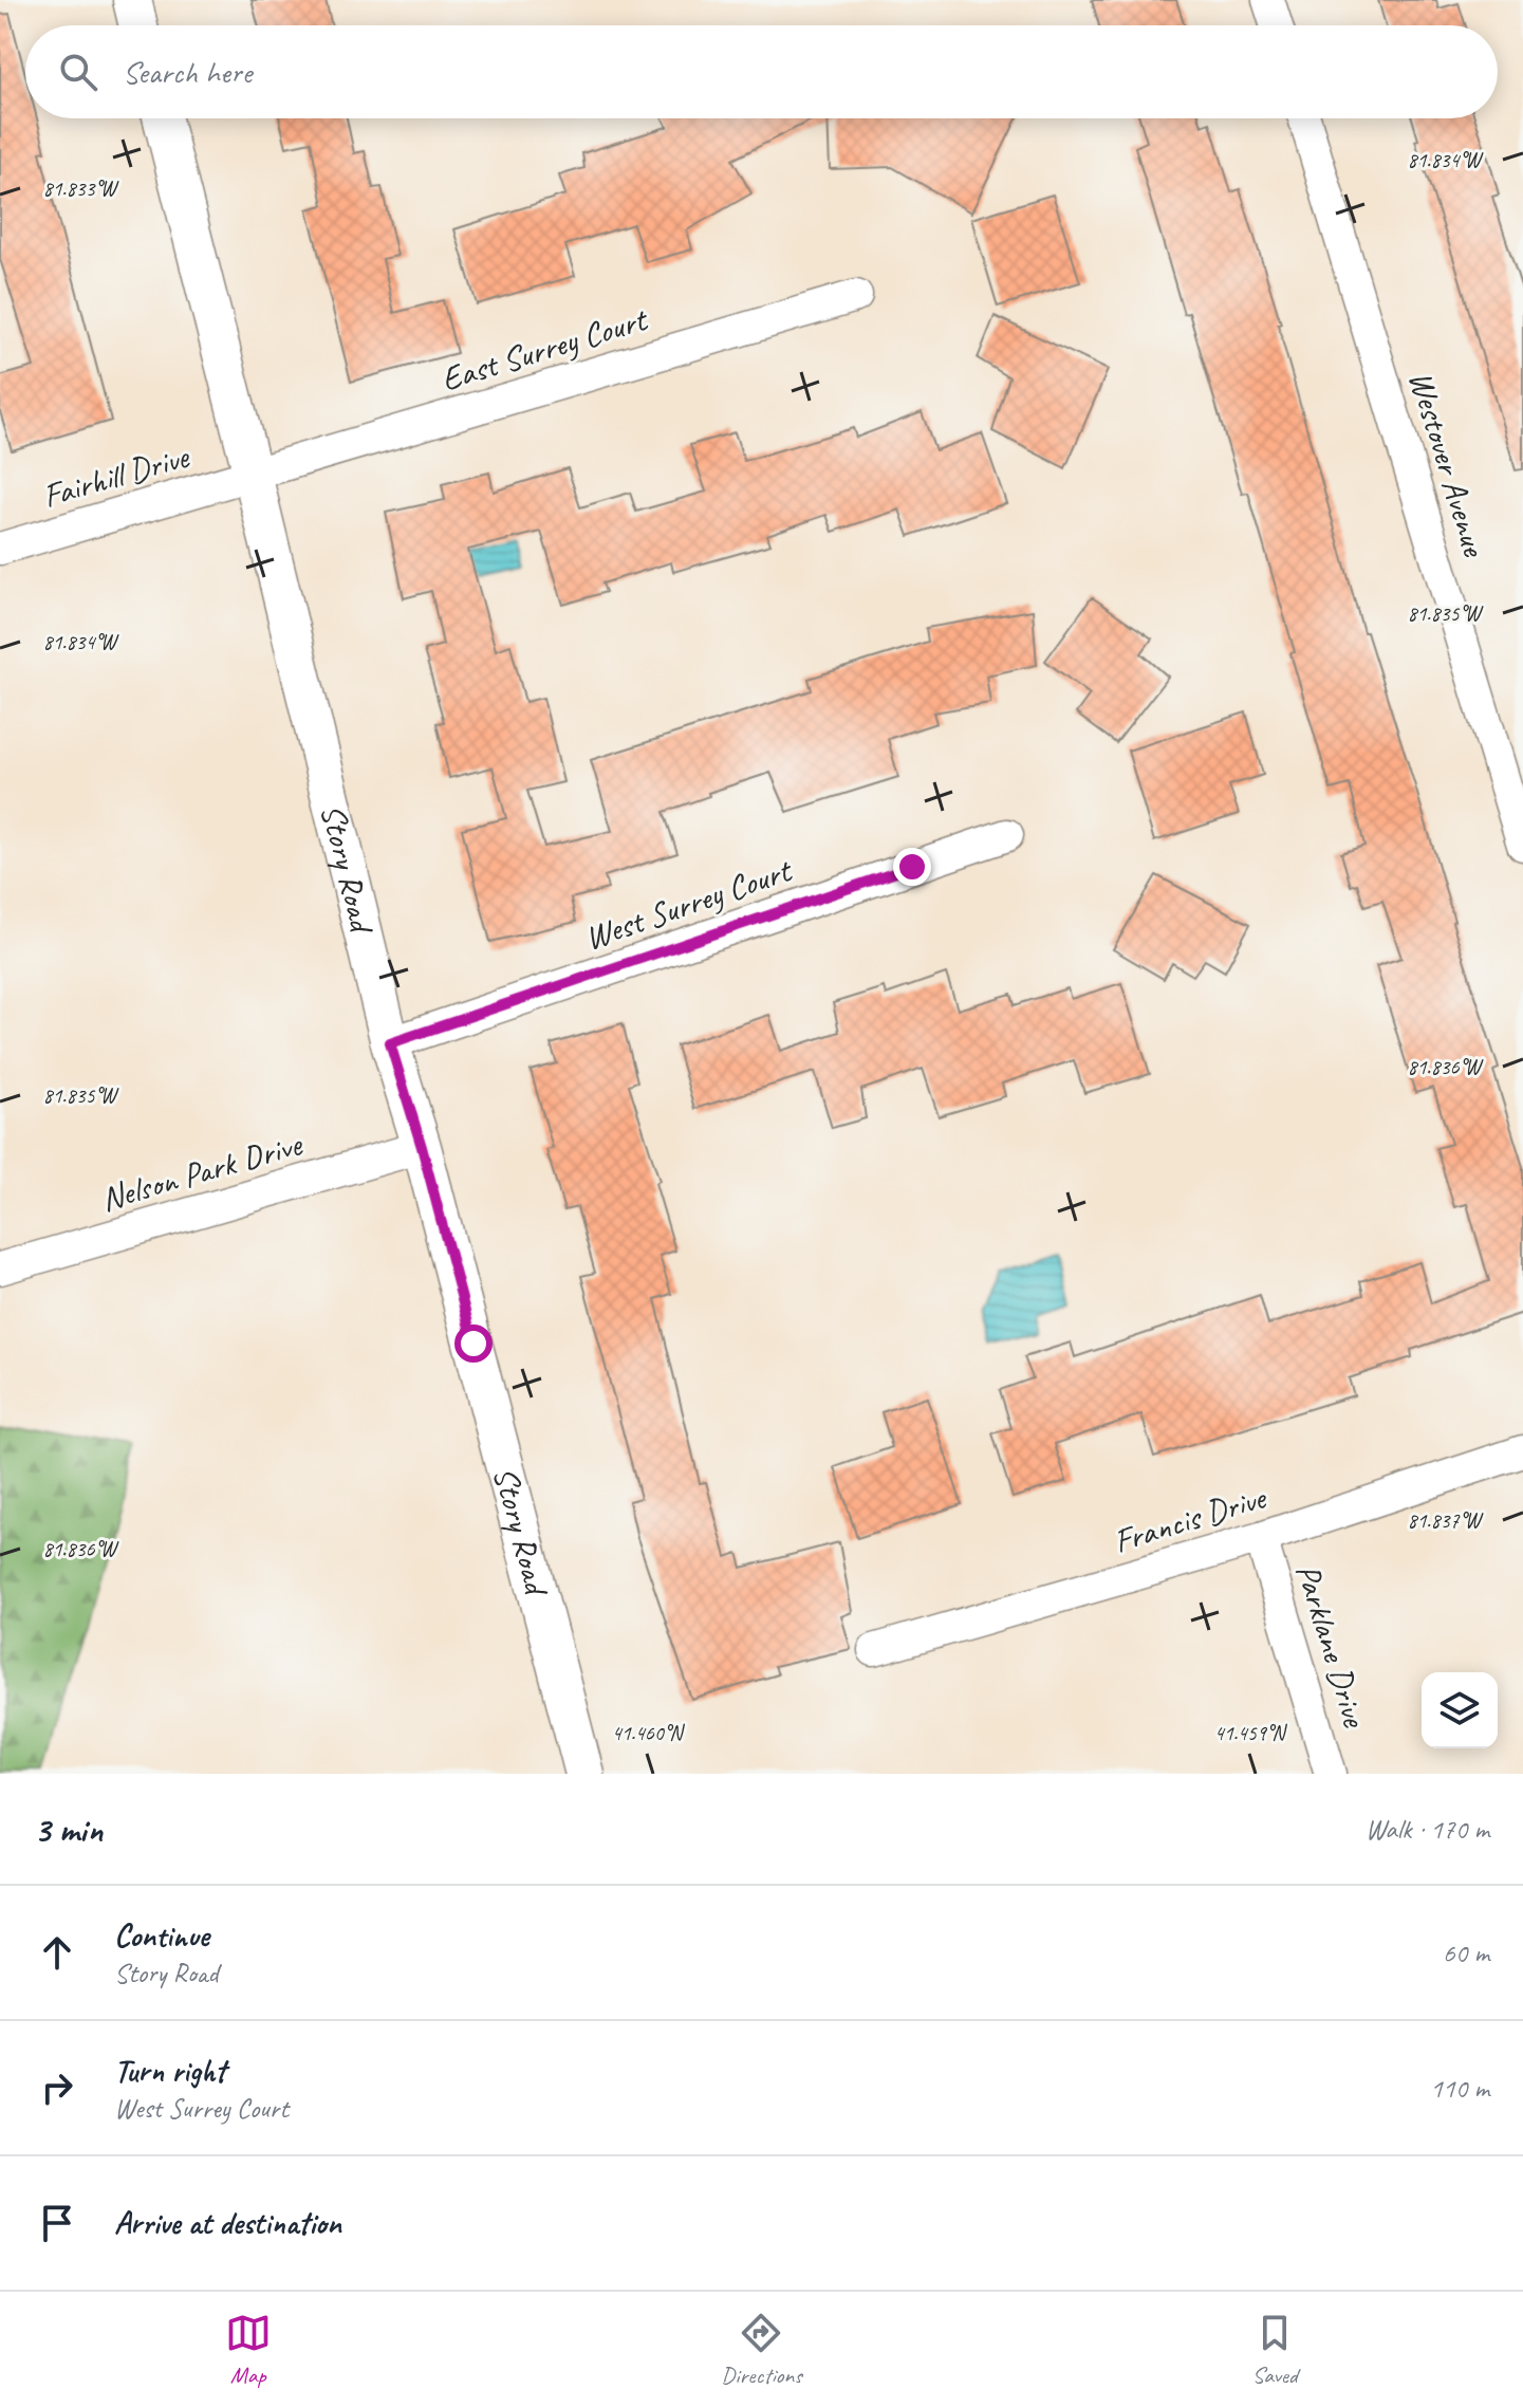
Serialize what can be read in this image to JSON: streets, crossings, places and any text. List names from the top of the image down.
{
  "streets": {
    "street": [
      "East Surrey Court",
      "Westover Avenue",
      "Fairhill Drive",
      "Story Road",
      "West Surrey Court",
      "Nelson Park Drive",
      "Francis Drive",
      "Parklane Drive"
    ]
  },
  "crossings": [
    ["East Surrey Court", "Fairhill Drive"],
    ["East Surrey Court", "Story Road"],
    ["Fairhill Drive", "Story Road"],
    ["Story Road", "West Surrey Court"],
    ["Story Road", "Nelson Park Drive"],
    ["Francis Drive", "Parklane Drive"]
  ],
  "page": {
    "search": "Search here",
    "heading": ["3 min", "Walk · 170 m"],
    "list": [
      ["Continue", "Story Road", "60 m"],
      ["Turn right", "West Surrey Court", "110 m"],
      "Arrive at destination"
    ],
    "nav": ["Map", "Directions", "Saved"]
  },
  "coordinates": [
    "81.834°W",
    "81.833°W",
    "81.835°W",
    "81.836°W",
    "81.837°W",
    "41.460°N",
    "41.459°N"
  ]
}
